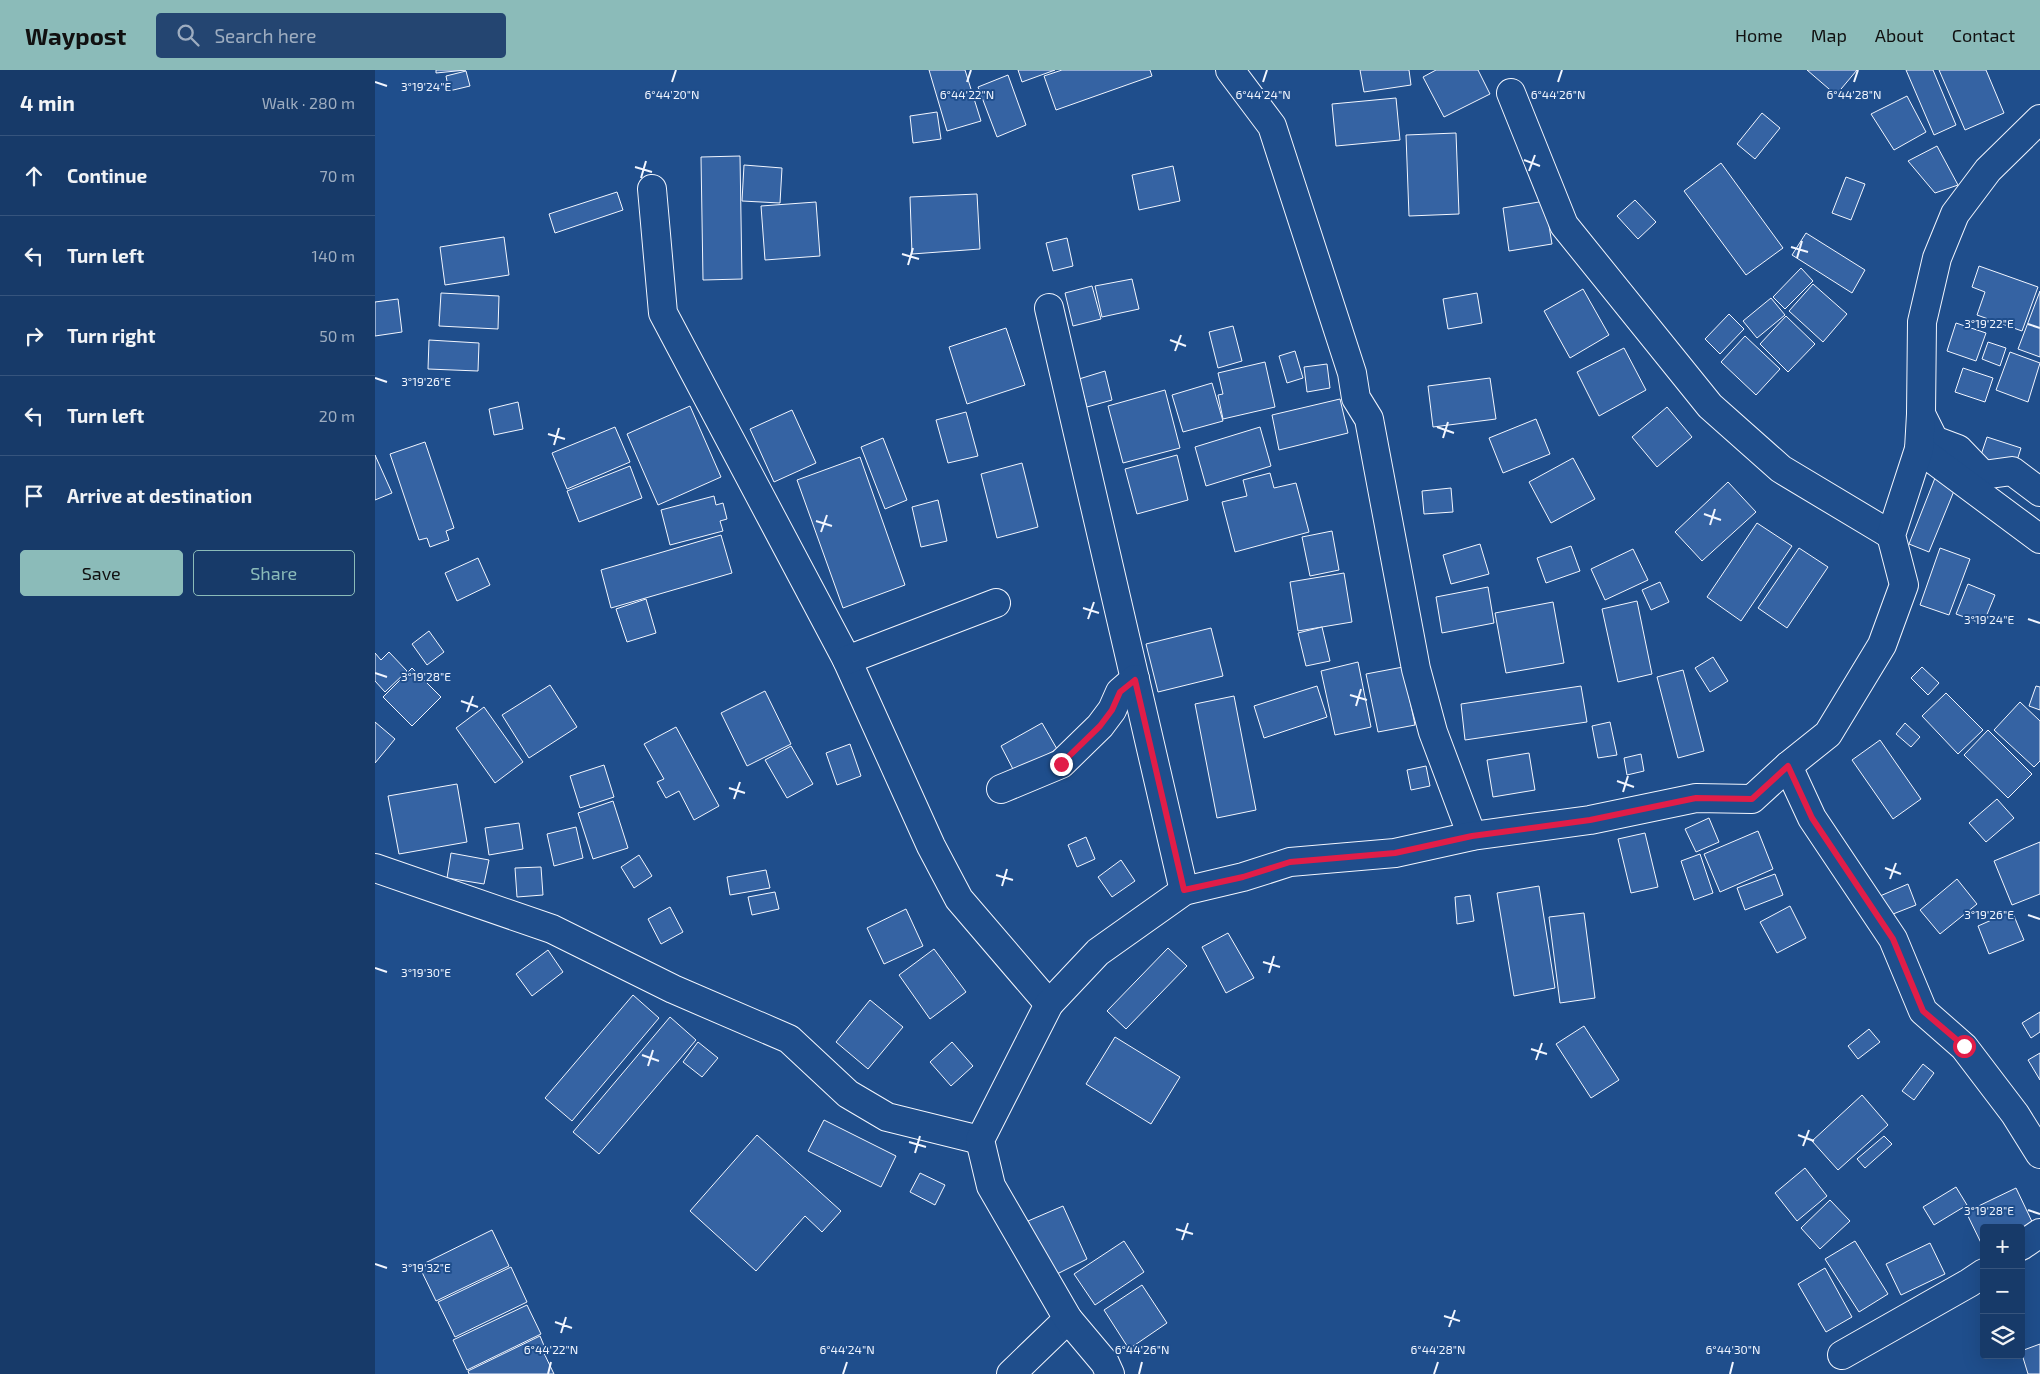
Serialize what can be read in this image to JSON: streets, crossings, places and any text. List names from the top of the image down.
{
  "page": {
    "header": "Waypost",
    "search": "Search here",
    "nav": [
      "Home",
      "Map",
      "About",
      "Contact"
    ],
    "heading": ["4 min", "Walk · 280 m"],
    "list": [
      ["Continue", "70 m"],
      ["Turn left", "140 m"],
      ["Turn right", "50 m"],
      ["Turn left", "20 m"],
      "Arrive at destination"
    ],
    "buttons": ["Save", "Share"],
    "map_buttons": ["+", "−"]
  },
  "coordinates": [
    "3°19'24\"E",
    "6°44'20\"N",
    "6°44'22\"N",
    "6°44'24\"N",
    "6°44'26\"N",
    "6°44'28\"N",
    "3°19'22\"E",
    "3°19'26\"E",
    "3°19'28\"E",
    "3°19'30\"E",
    "3°19'32\"E",
    "6°44'30\"N"
  ]
}
